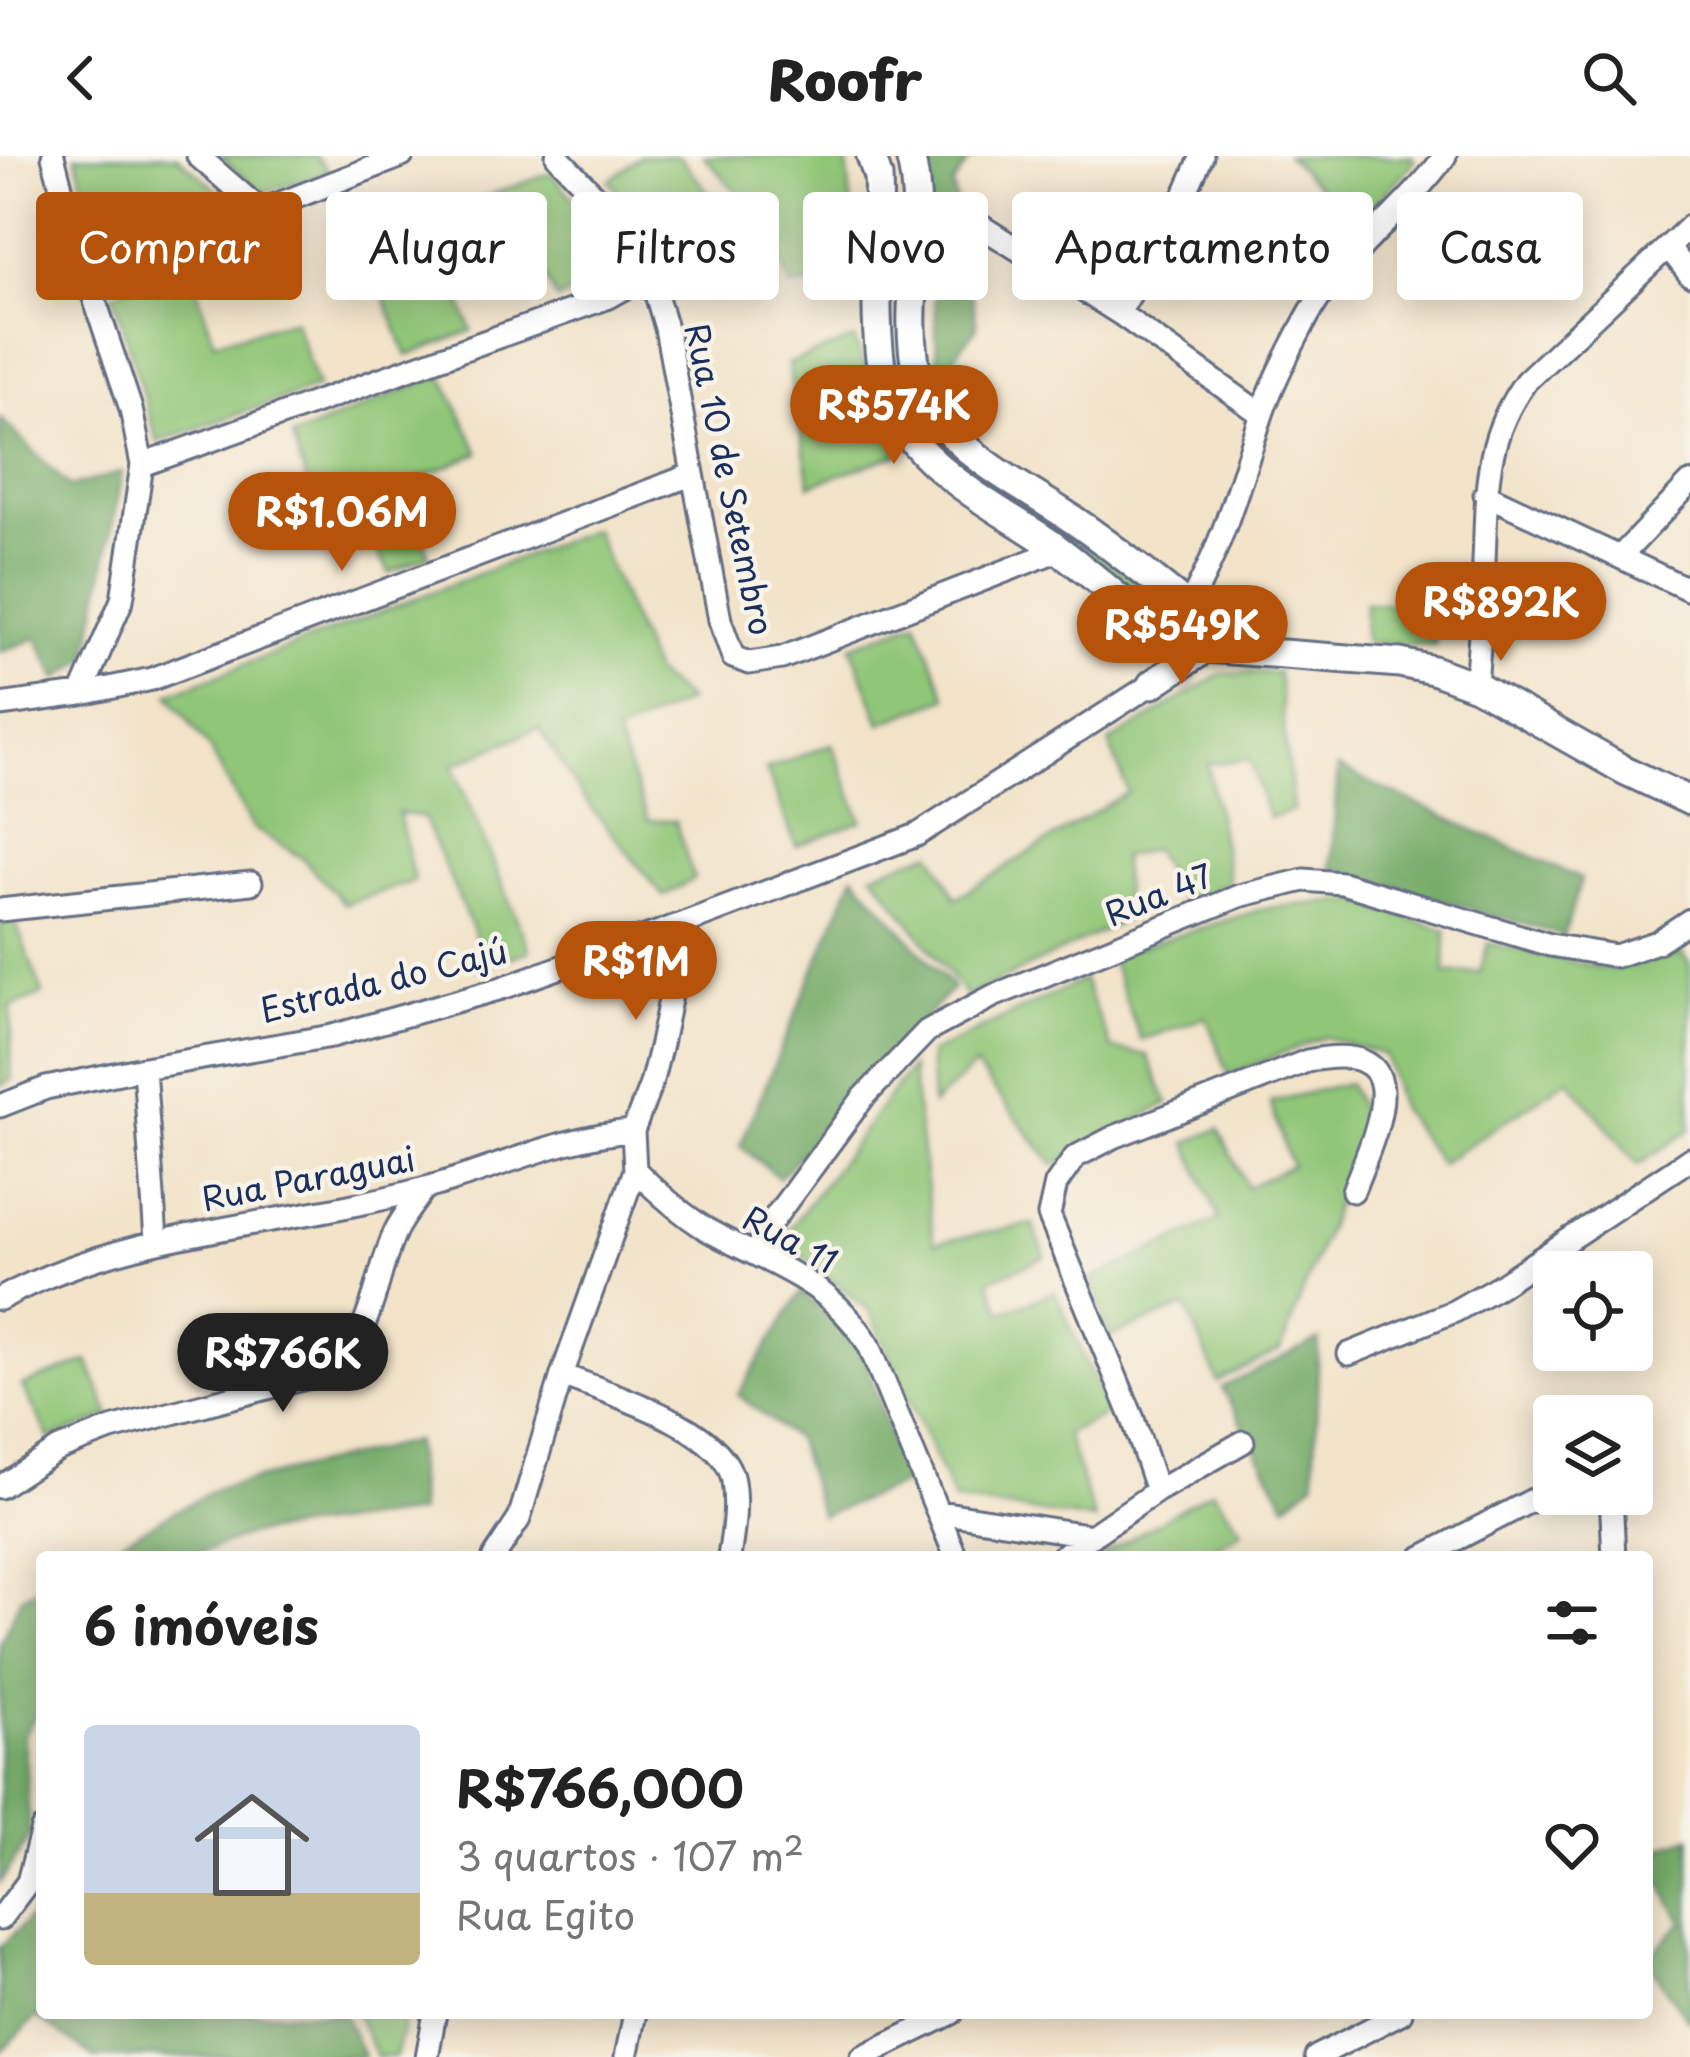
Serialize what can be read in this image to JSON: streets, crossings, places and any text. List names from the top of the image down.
{
  "streets": {
    "main road": ["Estrada do Cajú"],
    "street": [
      "Rua 10 de Setembro",
      "Rua 47",
      "Rua Paraguai",
      "Rua 11"
    ]
  },
  "crossings": [
    ["Rua 47", "Rua 11"]
  ],
  "page": {
    "header": "Roofr",
    "chip": [
      "Comprar",
      "Alugar",
      "Filtros",
      "Novo",
      "Apartamento",
      "Casa"
    ],
    "price": [
      "R$574K",
      "R$1.06M",
      "R$892K",
      "R$549K",
      "R$1M",
      "R$766K"
    ],
    "heading": "6 imóveis",
    "list": [
      {
        "name": "R$766,000",
        "note": "3 quartos · 107 m² · Rua Egito"
      }
    ]
  }
}
